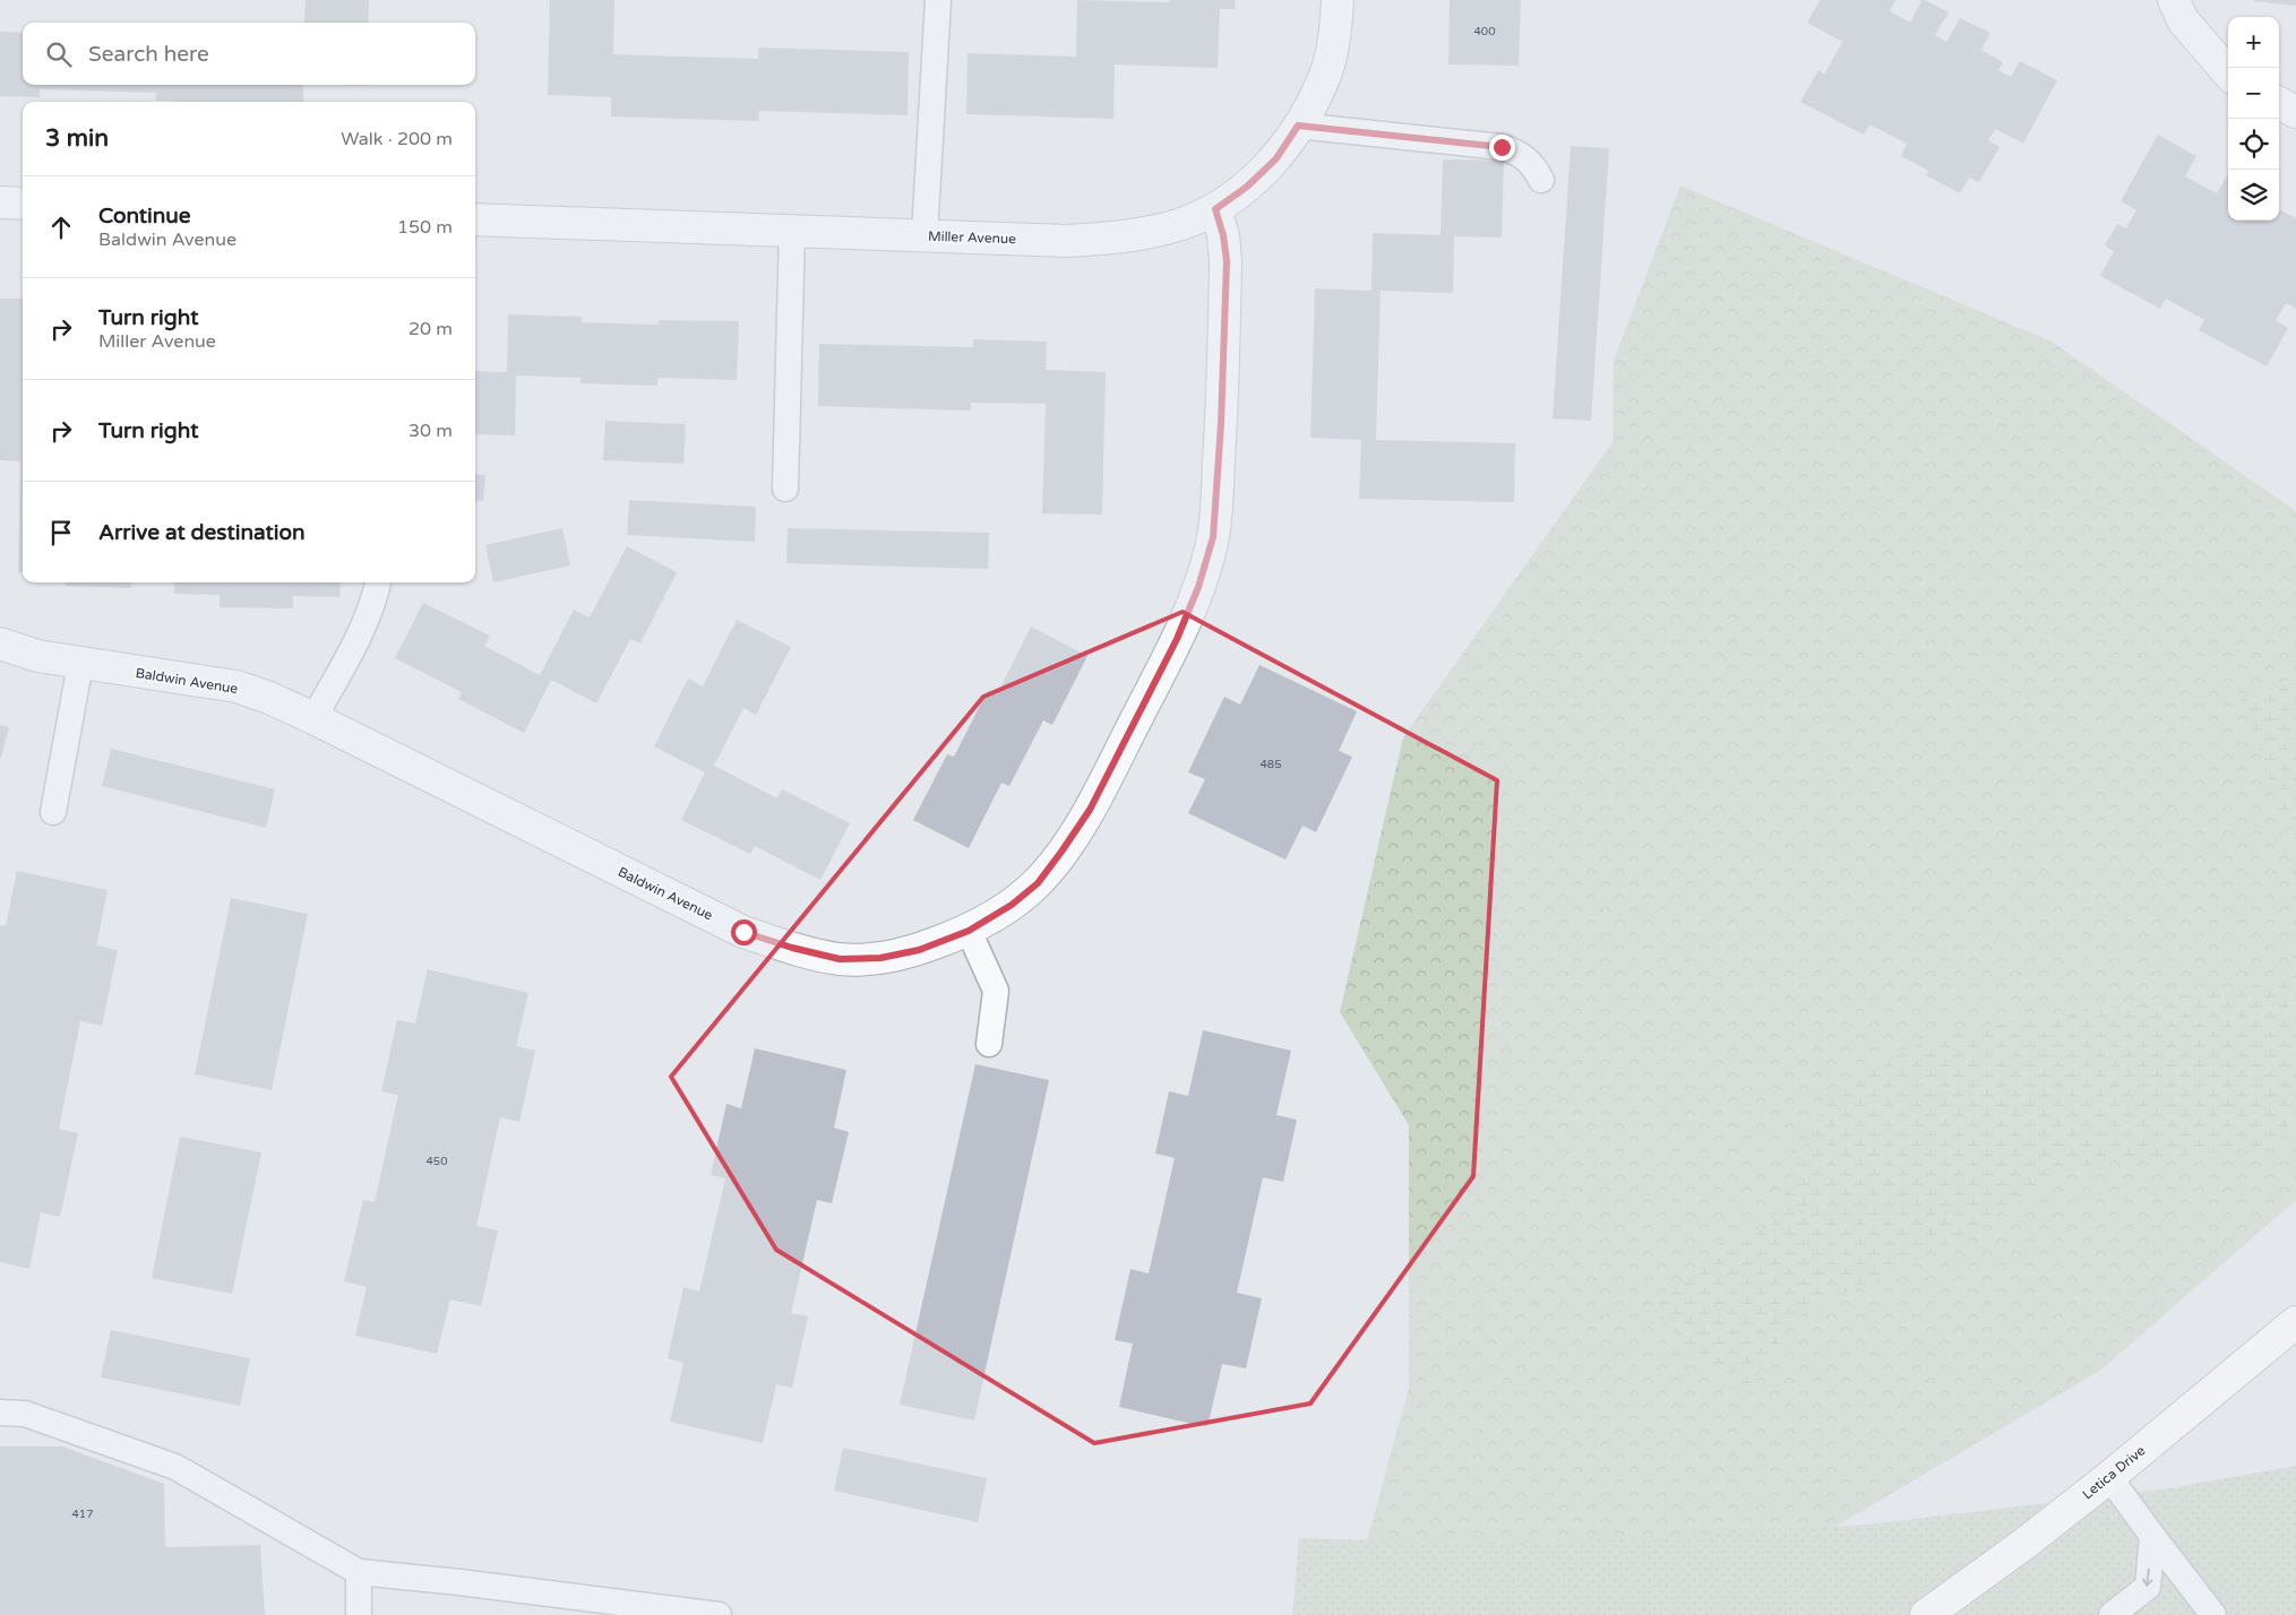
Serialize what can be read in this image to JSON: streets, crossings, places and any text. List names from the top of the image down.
{
  "streets": {
    "street": ["Miller Avenue", "Baldwin Avenue", "Letica Drive"]
  },
  "crossings": [
    ["Miller Avenue", "Baldwin Avenue"]
  ],
  "house_numbers": [
    "400",
    "485",
    "450",
    "417"
  ],
  "page": {
    "map_buttons": ["+", "−"],
    "search": "Search here",
    "heading": ["3 min", "Walk · 200 m"],
    "list": [
      ["Continue", "Baldwin Avenue", "150 m"],
      ["Turn right", "Miller Avenue", "20 m"],
      ["Turn right", "30 m"],
      "Arrive at destination"
    ]
  }
}
